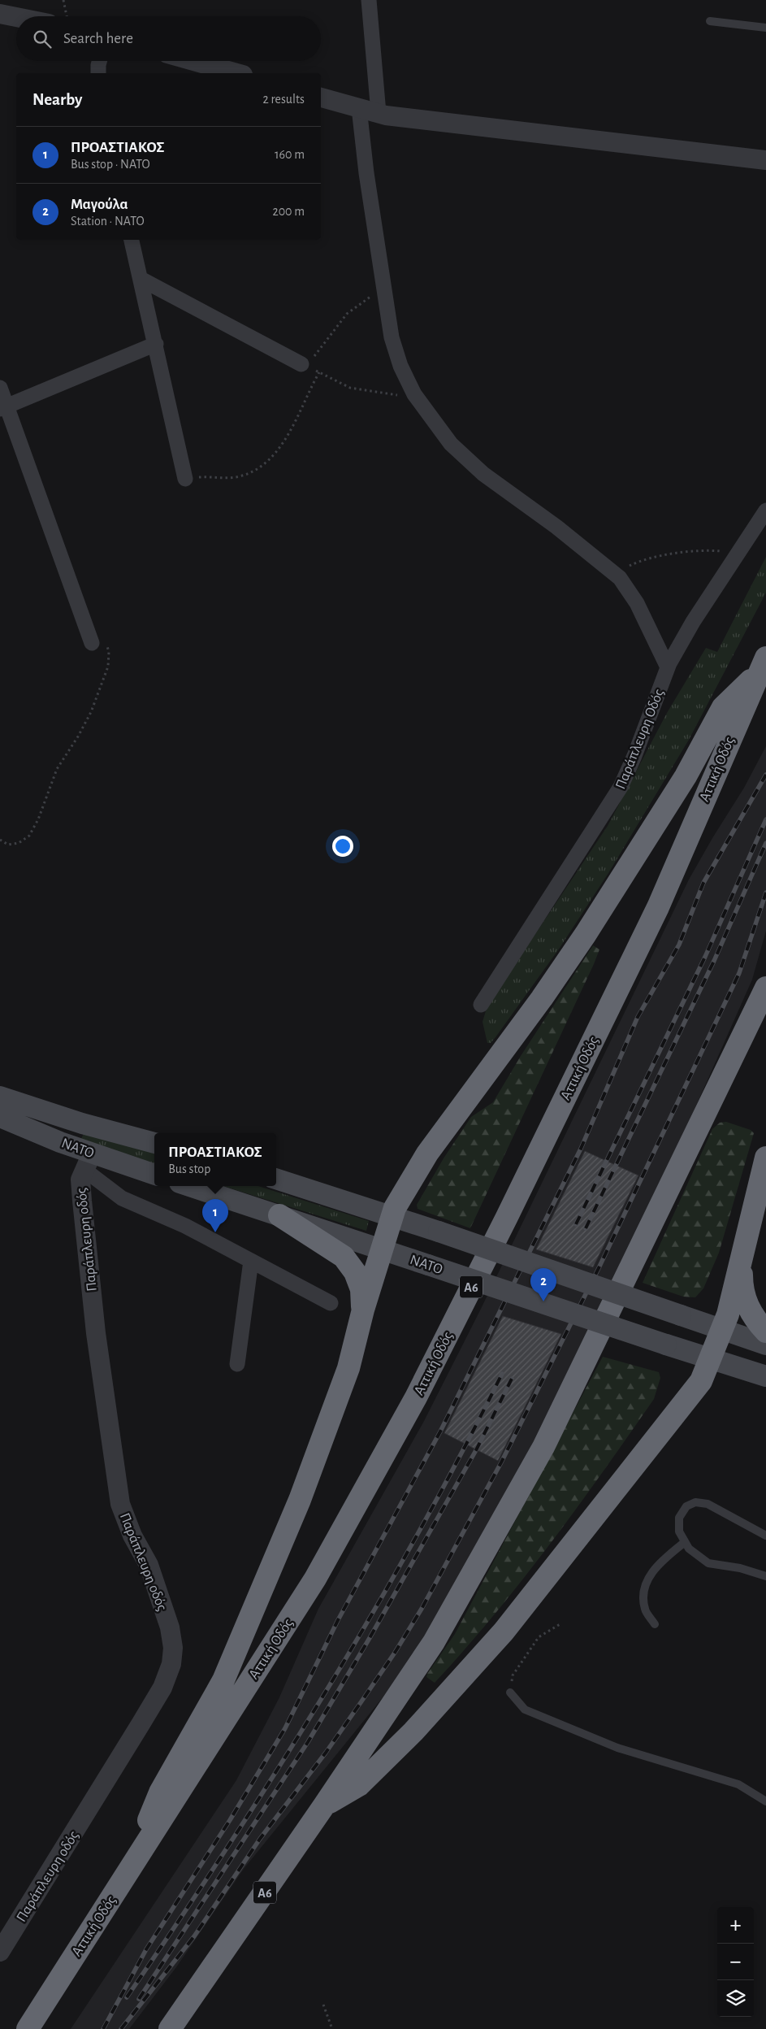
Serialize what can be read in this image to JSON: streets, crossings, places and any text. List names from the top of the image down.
{
  "streets": {
    "highway": ["Αττική Οδός", "Α6"],
    "main road": ["ΝΑΤΟ"],
    "street": ["Παράπλευρη Οδός", "Παράπλευρη οδός"]
  },
  "crossings": [
    ["ΝΑΤΟ", "Παράπλευρη οδός"]
  ],
  "page": {
    "search": "Search here",
    "heading": ["Nearby", "2 results"],
    "list": [
      {
        "mark": "1",
        "name": "ΠΡΟΑΣΤΙΑΚΟΣ",
        "note": "Bus stop · ΝΑΤΟ",
        "value": "160 m"
      },
      {
        "mark": "2",
        "name": "Μαγούλα",
        "note": "Station · ΝΑΤΟ",
        "value": "200 m"
      }
    ],
    "popup": ["ΠΡΟΑΣΤΙΑΚΟΣ", "Bus stop"],
    "pins": ["1", "2"],
    "map_buttons": ["+", "−"]
  }
}
